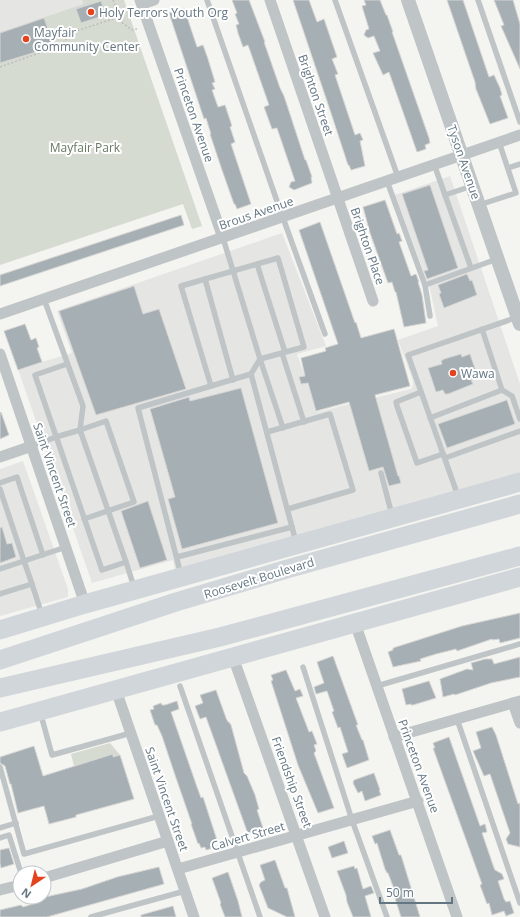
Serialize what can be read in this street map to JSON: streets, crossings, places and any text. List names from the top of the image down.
{
  "streets": {
    "highway": ["Roosevelt Boulevard"],
    "street": [
      "Brighton Street",
      "Princeton Avenue",
      "Tyson Avenue",
      "Brous Avenue",
      "Brighton Place",
      "Saint Vincent Street",
      "Friendship Street",
      "Calvert Street"
    ]
  },
  "crossings": [
    ["Brighton Street", "Brous Avenue"],
    ["Brighton Street", "Brighton Place"],
    ["Princeton Avenue", "Brous Avenue"],
    ["Princeton Avenue", "Calvert Street"],
    ["Tyson Avenue", "Brous Avenue"],
    ["Brous Avenue", "Brighton Place"],
    ["Saint Vincent Street", "Roosevelt Boulevard"],
    ["Saint Vincent Street", "Calvert Street"],
    ["Friendship Street", "Calvert Street"]
  ],
  "parks": ["Mayfair Park"],
  "places": ["Holy Terrors Youth Org", "Mayfair Community Center", "Wawa"],
  "scale_bar": "50 m",
  "north": "bottom left"
}
